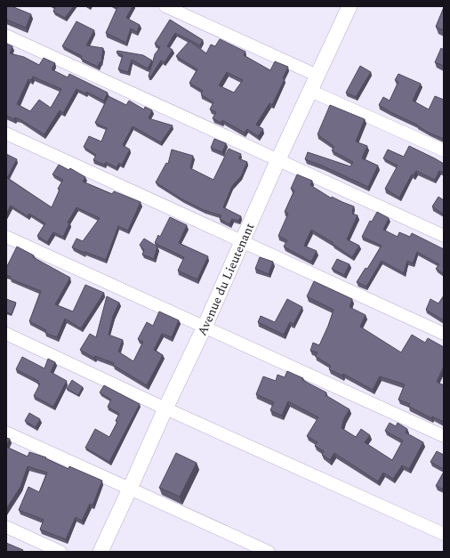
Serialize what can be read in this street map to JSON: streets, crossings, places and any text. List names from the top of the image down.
{
  "streets": {
    "main road": ["Avenue du Lieutenant"]
  }
}
